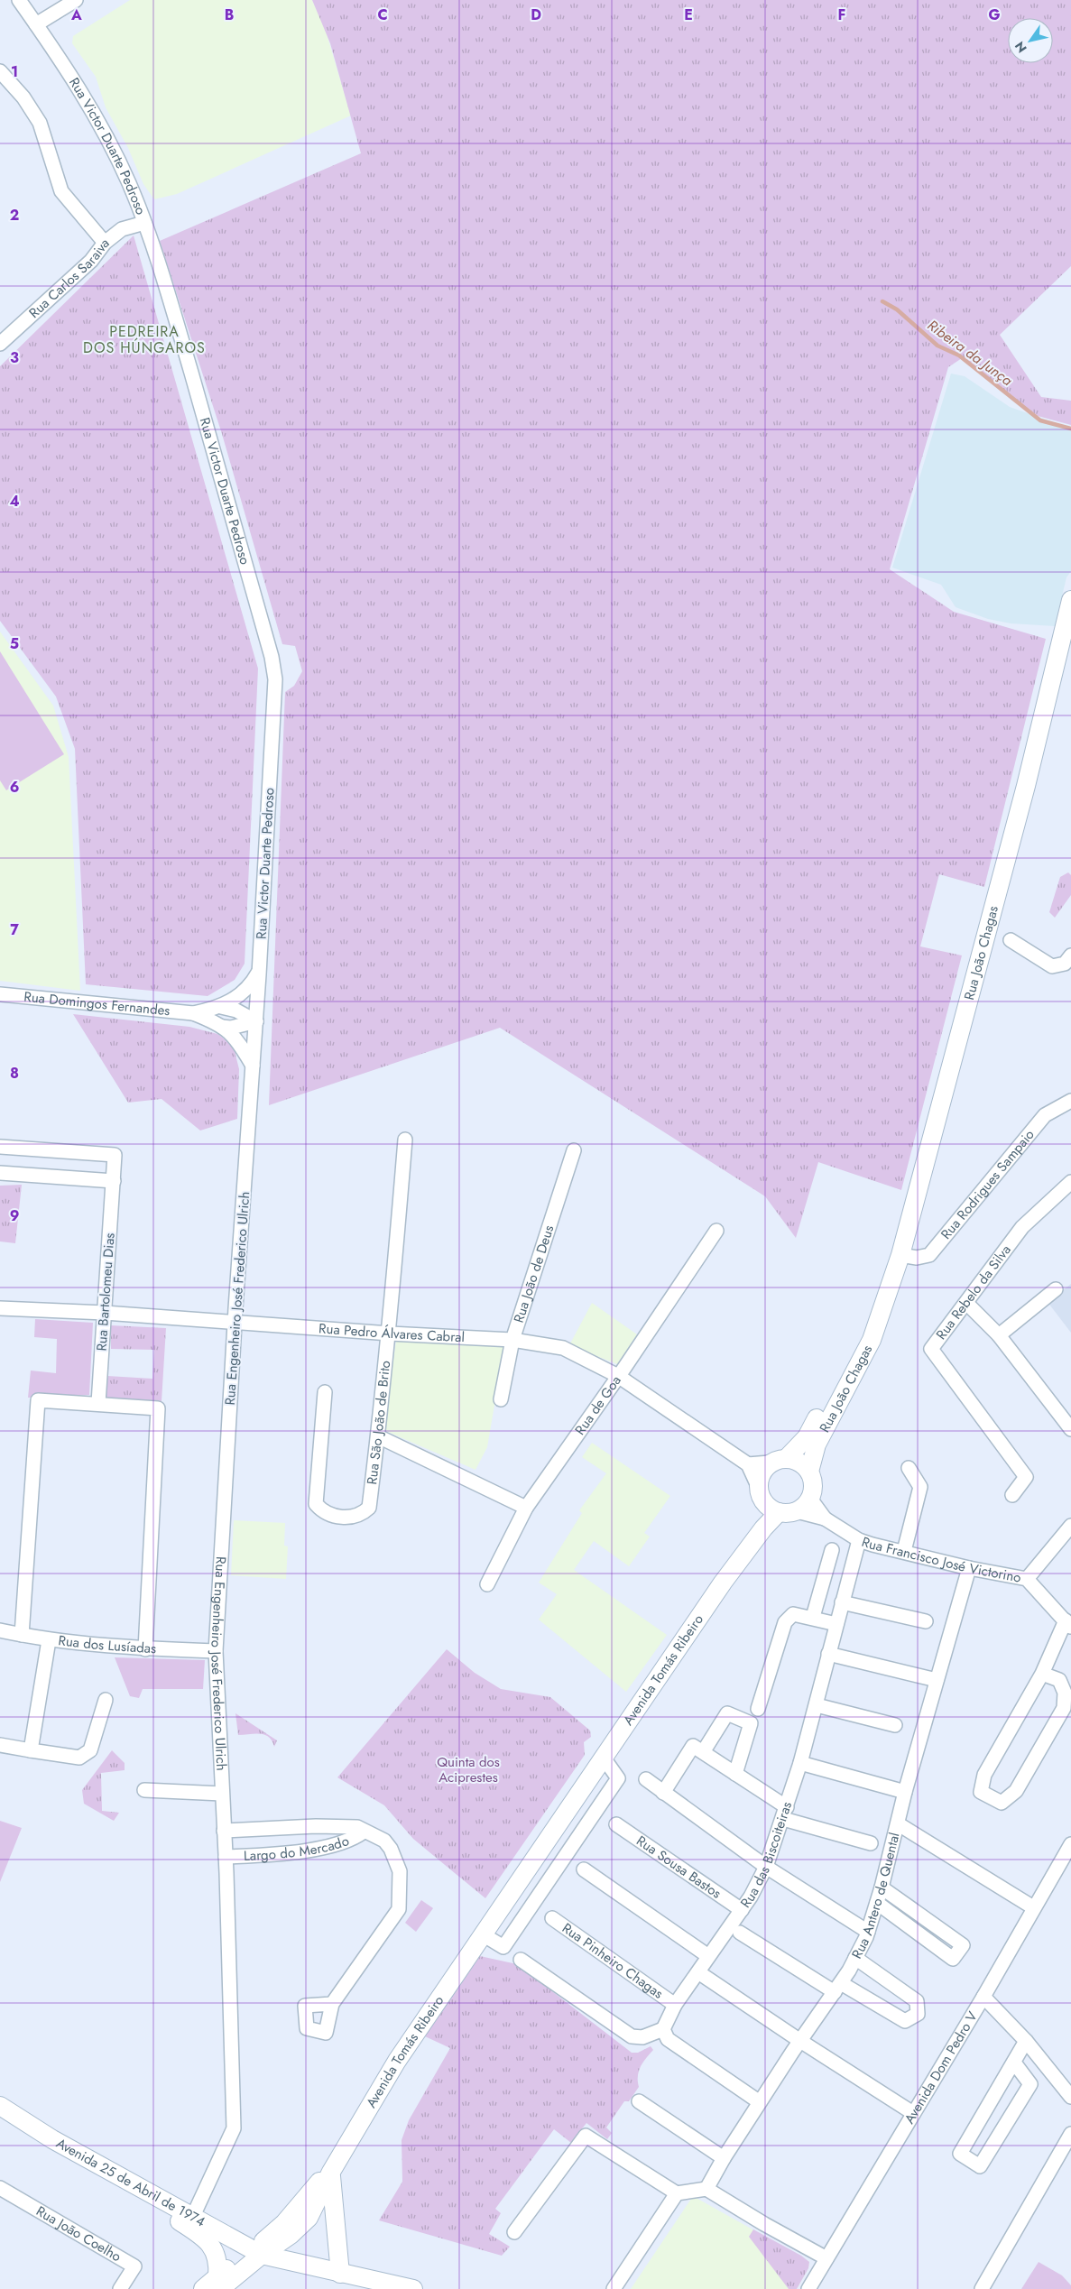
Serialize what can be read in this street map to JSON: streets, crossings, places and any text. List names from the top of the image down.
{
  "streets": {
    "street": [
      "Rua Victor Duarte Pedroso",
      "Rua Carlos Saraiva",
      "Rua João Chagas",
      "Rua Domingos Fernandes",
      "Rua Rodrigues Sampaio",
      "Rua João de Deus",
      "Rua Bartolomeu Dias",
      "Rua Rebelo da Silva",
      "Rua Engenheiro José Frederico Ulrich",
      "Rua Pedro Álvares Cabral",
      "Rua de Goa",
      "Rua São João de Brito",
      "Rua Francisco José Victorino",
      "Rua dos Lusíadas",
      "Avenida Tomás Ribeiro",
      "Largo do Mercado",
      "Rua das Biscoiteiras",
      "Rua Sousa Bastos",
      "Rua Antero de Quental",
      "Rua Pinheiro Chagas",
      "Avenida Dom Pedro V",
      "Avenida 25 de Abril de 1974",
      "Rua João Coelho"
    ]
  },
  "crossings": [
    ["Rua Victor Duarte Pedroso", "Rua Carlos Saraiva"],
    ["Rua Victor Duarte Pedroso", "Rua Domingos Fernandes"],
    ["Rua Victor Duarte Pedroso", "Rua Engenheiro José Frederico Ulrich"],
    ["Rua João Chagas", "Rua Rodrigues Sampaio"],
    ["Rua João Chagas", "Rua Francisco José Victorino"],
    ["Rua João Chagas", "Avenida Tomás Ribeiro"],
    ["Rua Domingos Fernandes", "Rua Engenheiro José Frederico Ulrich"],
    ["Rua João de Deus", "Rua Pedro Álvares Cabral"],
    ["Rua Bartolomeu Dias", "Rua Pedro Álvares Cabral"],
    ["Rua Engenheiro José Frederico Ulrich", "Rua Pedro Álvares Cabral"],
    ["Rua Engenheiro José Frederico Ulrich", "Rua dos Lusíadas"],
    ["Rua Engenheiro José Frederico Ulrich", "Largo do Mercado"],
    ["Rua Engenheiro José Frederico Ulrich", "Avenida 25 de Abril de 1974"],
    ["Rua Pedro Álvares Cabral", "Rua de Goa"],
    ["Rua Pedro Álvares Cabral", "Rua São João de Brito"],
    ["Rua Francisco José Victorino", "Avenida Tomás Ribeiro"],
    ["Rua Francisco José Victorino", "Rua das Biscoiteiras"],
    ["Rua Francisco José Victorino", "Rua Antero de Quental"],
    ["Avenida Tomás Ribeiro", "Avenida 25 de Abril de 1974"],
    ["Rua das Biscoiteiras", "Rua Sousa Bastos"],
    ["Rua das Biscoiteiras", "Rua Pinheiro Chagas"]
  ],
  "districts": ["PEDREIRA DOS HÚNGAROS"],
  "water": ["Ribeira da Junça"],
  "parks": ["Quinta dos Aciprestes"],
  "north": "bottom left",
  "grid": {
    "columns": [
      "A",
      "B",
      "C",
      "D",
      "E",
      "F",
      "G"
    ],
    "rows": [
      "1",
      "2",
      "3",
      "4",
      "5",
      "6",
      "7",
      "8",
      "9"
    ]
  }
}
